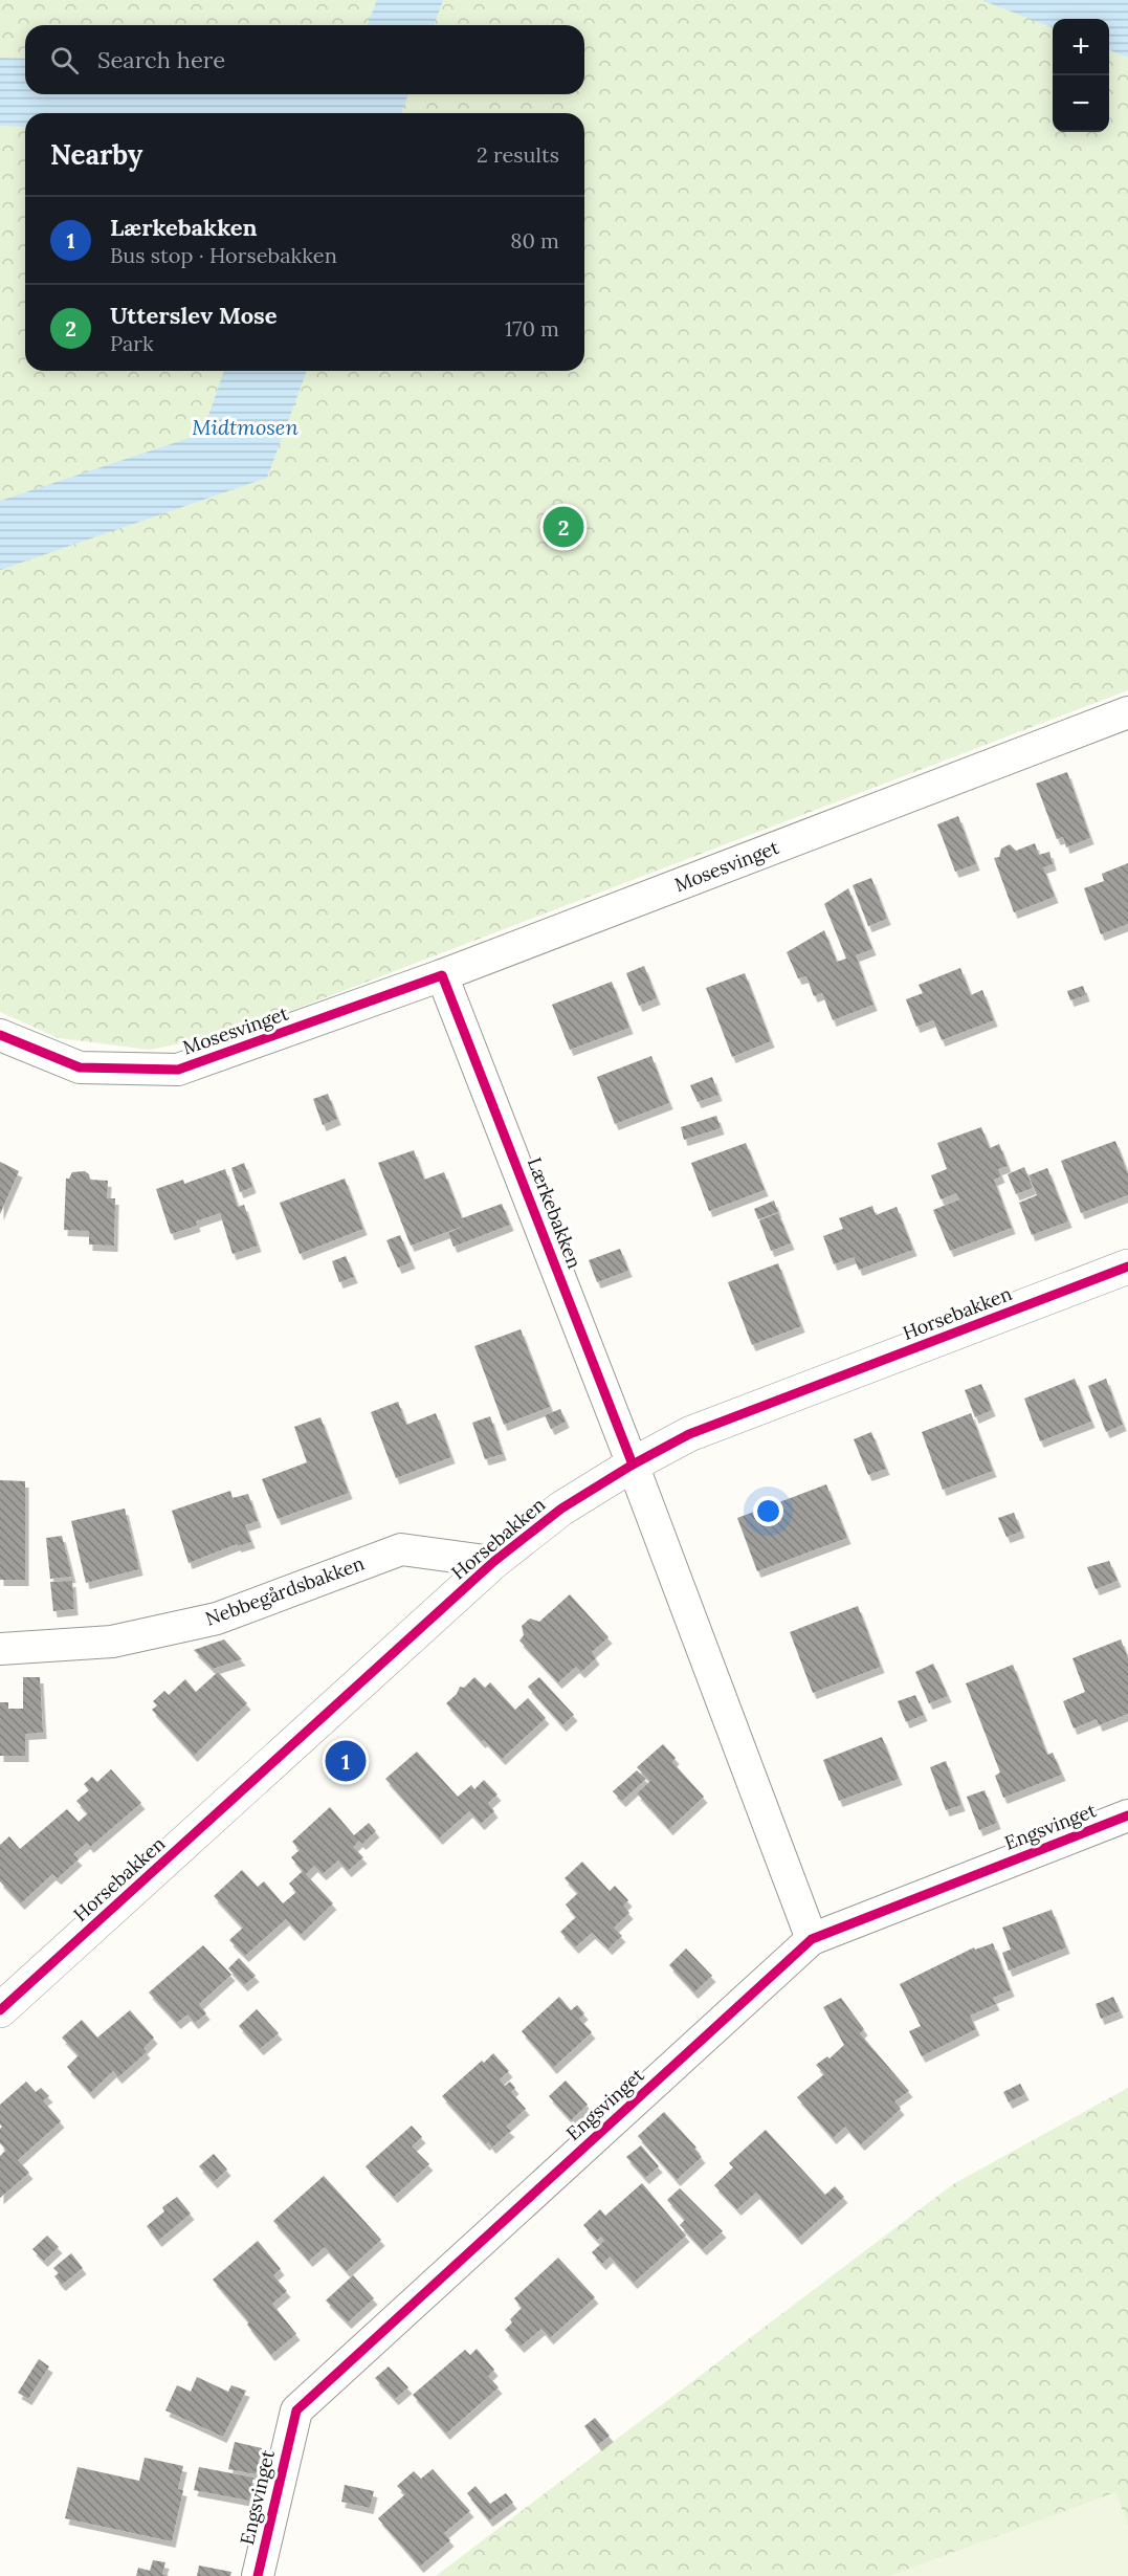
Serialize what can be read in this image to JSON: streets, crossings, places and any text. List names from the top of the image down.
{
  "streets": {
    "street": [
      "Mosesvinget",
      "Lærkebakken",
      "Horsebakken",
      "Nebbegårdsbakken",
      "Engsvinget"
    ]
  },
  "crossings": [
    ["Mosesvinget", "Lærkebakken"],
    ["Lærkebakken", "Horsebakken"],
    ["Lærkebakken", "Engsvinget"],
    ["Horsebakken", "Nebbegårdsbakken"]
  ],
  "water": ["Midtmosen"],
  "page": {
    "map_buttons": ["+", "−"],
    "search": "Search here",
    "heading": ["Nearby", "2 results"],
    "list": [
      {
        "mark": "1",
        "name": "Lærkebakken",
        "note": "Bus stop · Horsebakken",
        "value": "80 m"
      },
      {
        "mark": "2",
        "name": "Utterslev Mose",
        "note": "Park",
        "value": "170 m"
      }
    ],
    "pins": ["2", "1"]
  }
}
